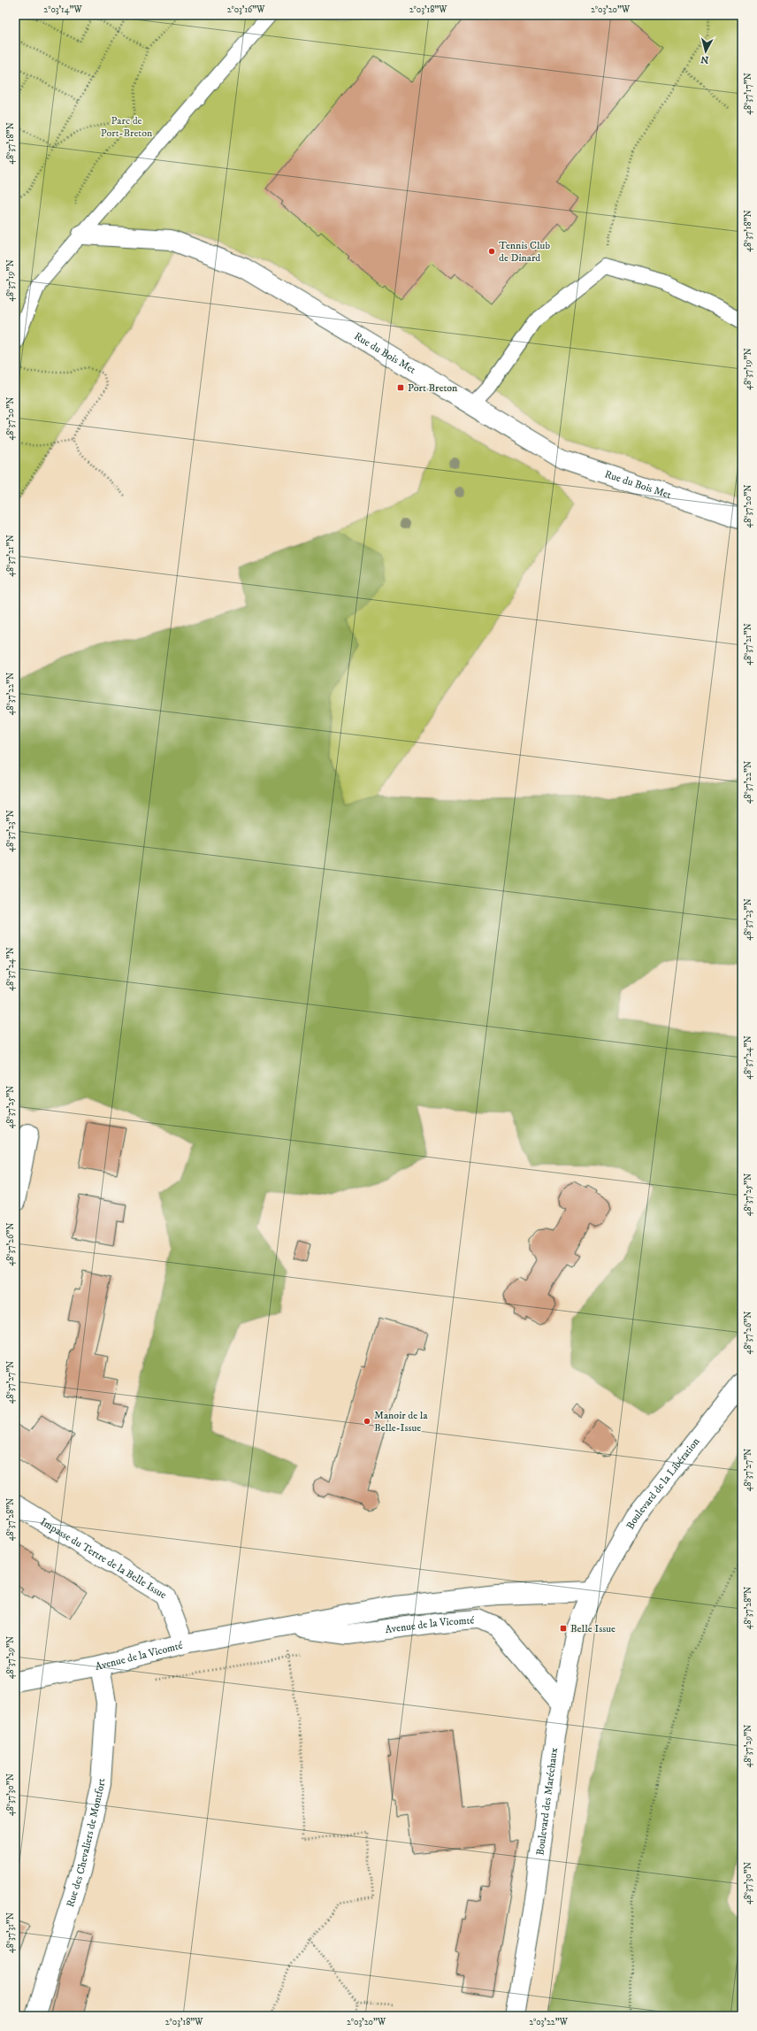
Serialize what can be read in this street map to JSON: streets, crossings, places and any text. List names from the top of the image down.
{
  "streets": {
    "main road": [
      "Rue du Bois Met",
      "Boulevard de la Libération",
      "Impasse du Tertre de la Belle Issue",
      "Avenue de la Vicomté",
      "Boulevard des Maréchaux",
      "Rue des Chevaliers de Montfort"
    ]
  },
  "crossings": [
    ["Boulevard de la Libération", "Avenue de la Vicomté"],
    ["Boulevard de la Libération", "Boulevard des Maréchaux"],
    ["Impasse du Tertre de la Belle Issue", "Avenue de la Vicomté"],
    ["Avenue de la Vicomté", "Boulevard des Maréchaux"],
    ["Avenue de la Vicomté", "Rue des Chevaliers de Montfort"]
  ],
  "parks": ["Parc de Port-Breton"],
  "places": {
    "other": ["Tennis Club de Dinard", "Manoir de la Belle-Issue"],
    "transit": ["Port Breton", "Belle Issue"]
  },
  "north": "bottom",
  "coordinates": [
    "2°03'14\"W",
    "2°03'16\"W",
    "2°03'18\"W",
    "2°03'20\"W",
    "48°37'17\"N",
    "48°37'18\"N",
    "48°37'19\"N",
    "48°37'20\"N",
    "48°37'21\"N",
    "48°37'22\"N",
    "48°37'23\"N",
    "48°37'24\"N",
    "48°37'25\"N",
    "48°37'26\"N",
    "48°37'27\"N",
    "48°37'28\"N",
    "48°37'29\"N",
    "48°37'30\"N",
    "48°37'31\"N",
    "2°03'22\"W"
  ]
}
